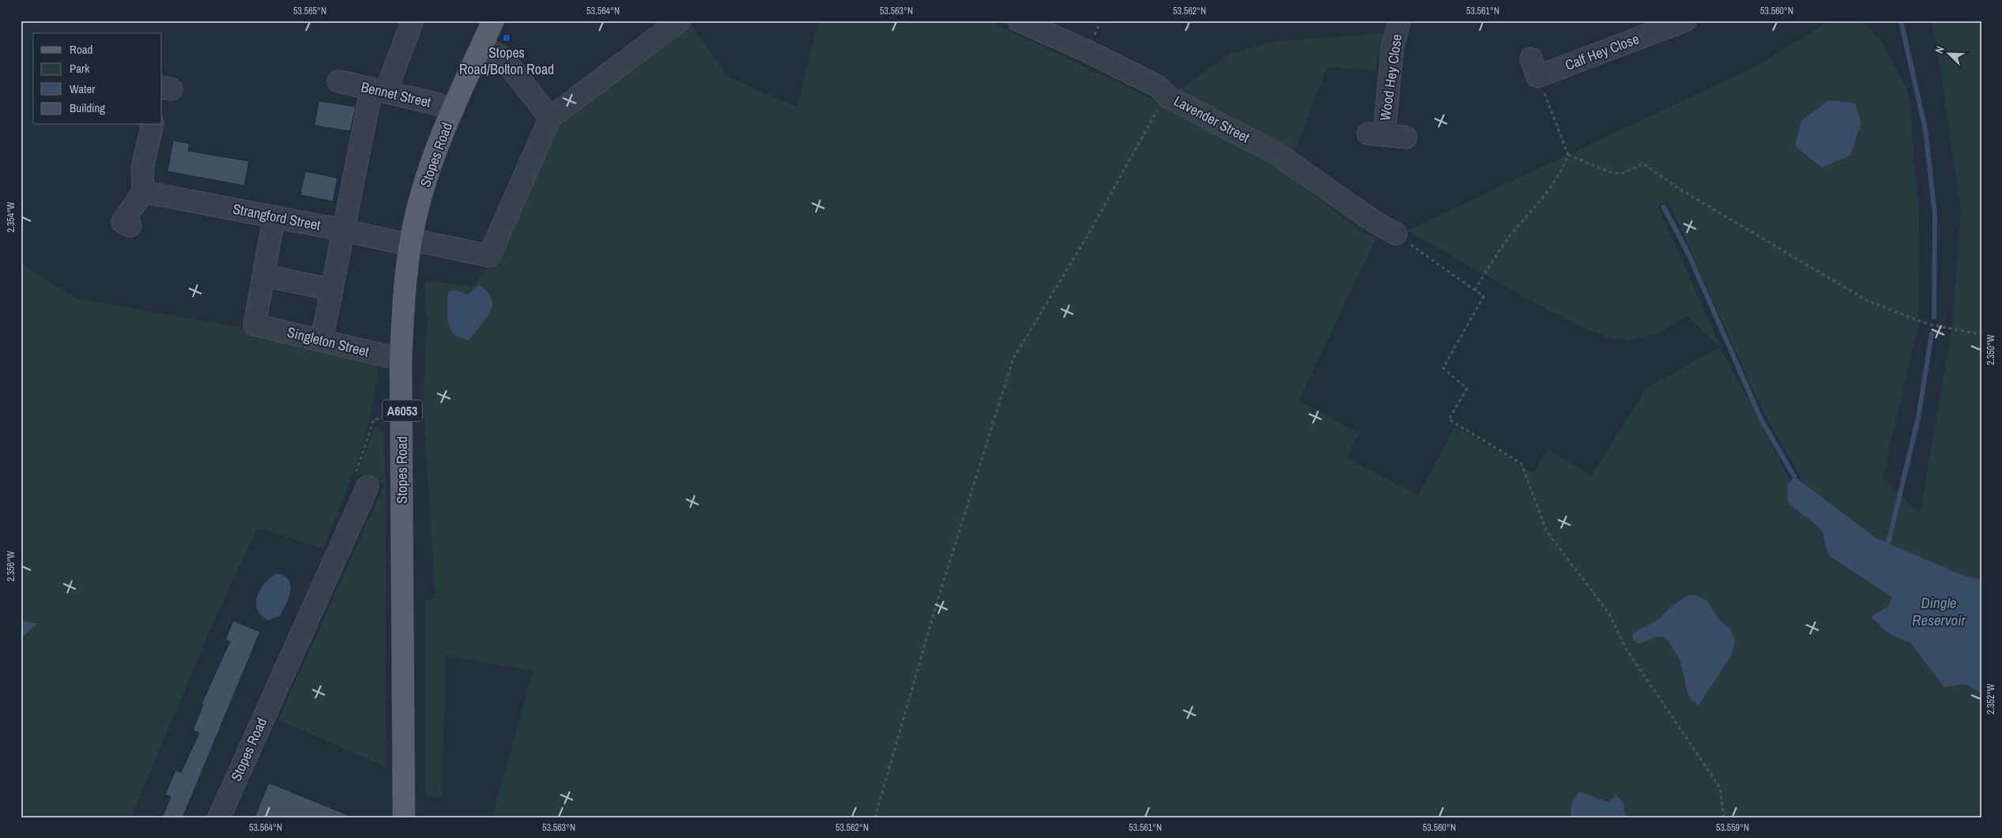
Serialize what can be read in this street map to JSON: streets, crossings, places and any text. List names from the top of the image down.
{
  "streets": {
    "main road": ["Stopes Road", "A6053"],
    "street": [
      "Calf Hey Close",
      "Wood Hey Close",
      "Bennet Street",
      "Lavender Street",
      "Strangford Street",
      "Singleton Street"
    ]
  },
  "crossings": [
    ["Bennet Street", "Stopes Road"],
    ["Stopes Road", "Strangford Street"],
    ["Stopes Road", "Singleton Street"]
  ],
  "water": ["Dingle Reservoir"],
  "places": {
    "transit": ["Stopes Road/Bolton Road"]
  },
  "legend": [
    "Road",
    "Park",
    "Water",
    "Building"
  ],
  "north": "top left",
  "coordinates": [
    "53.565°N",
    "53.564°N",
    "53.563°N",
    "53.562°N",
    "53.561°N",
    "53.560°N",
    "2.354°W",
    "2.350°W",
    "2.356°W",
    "2.352°W",
    "53.559°N"
  ]
}
